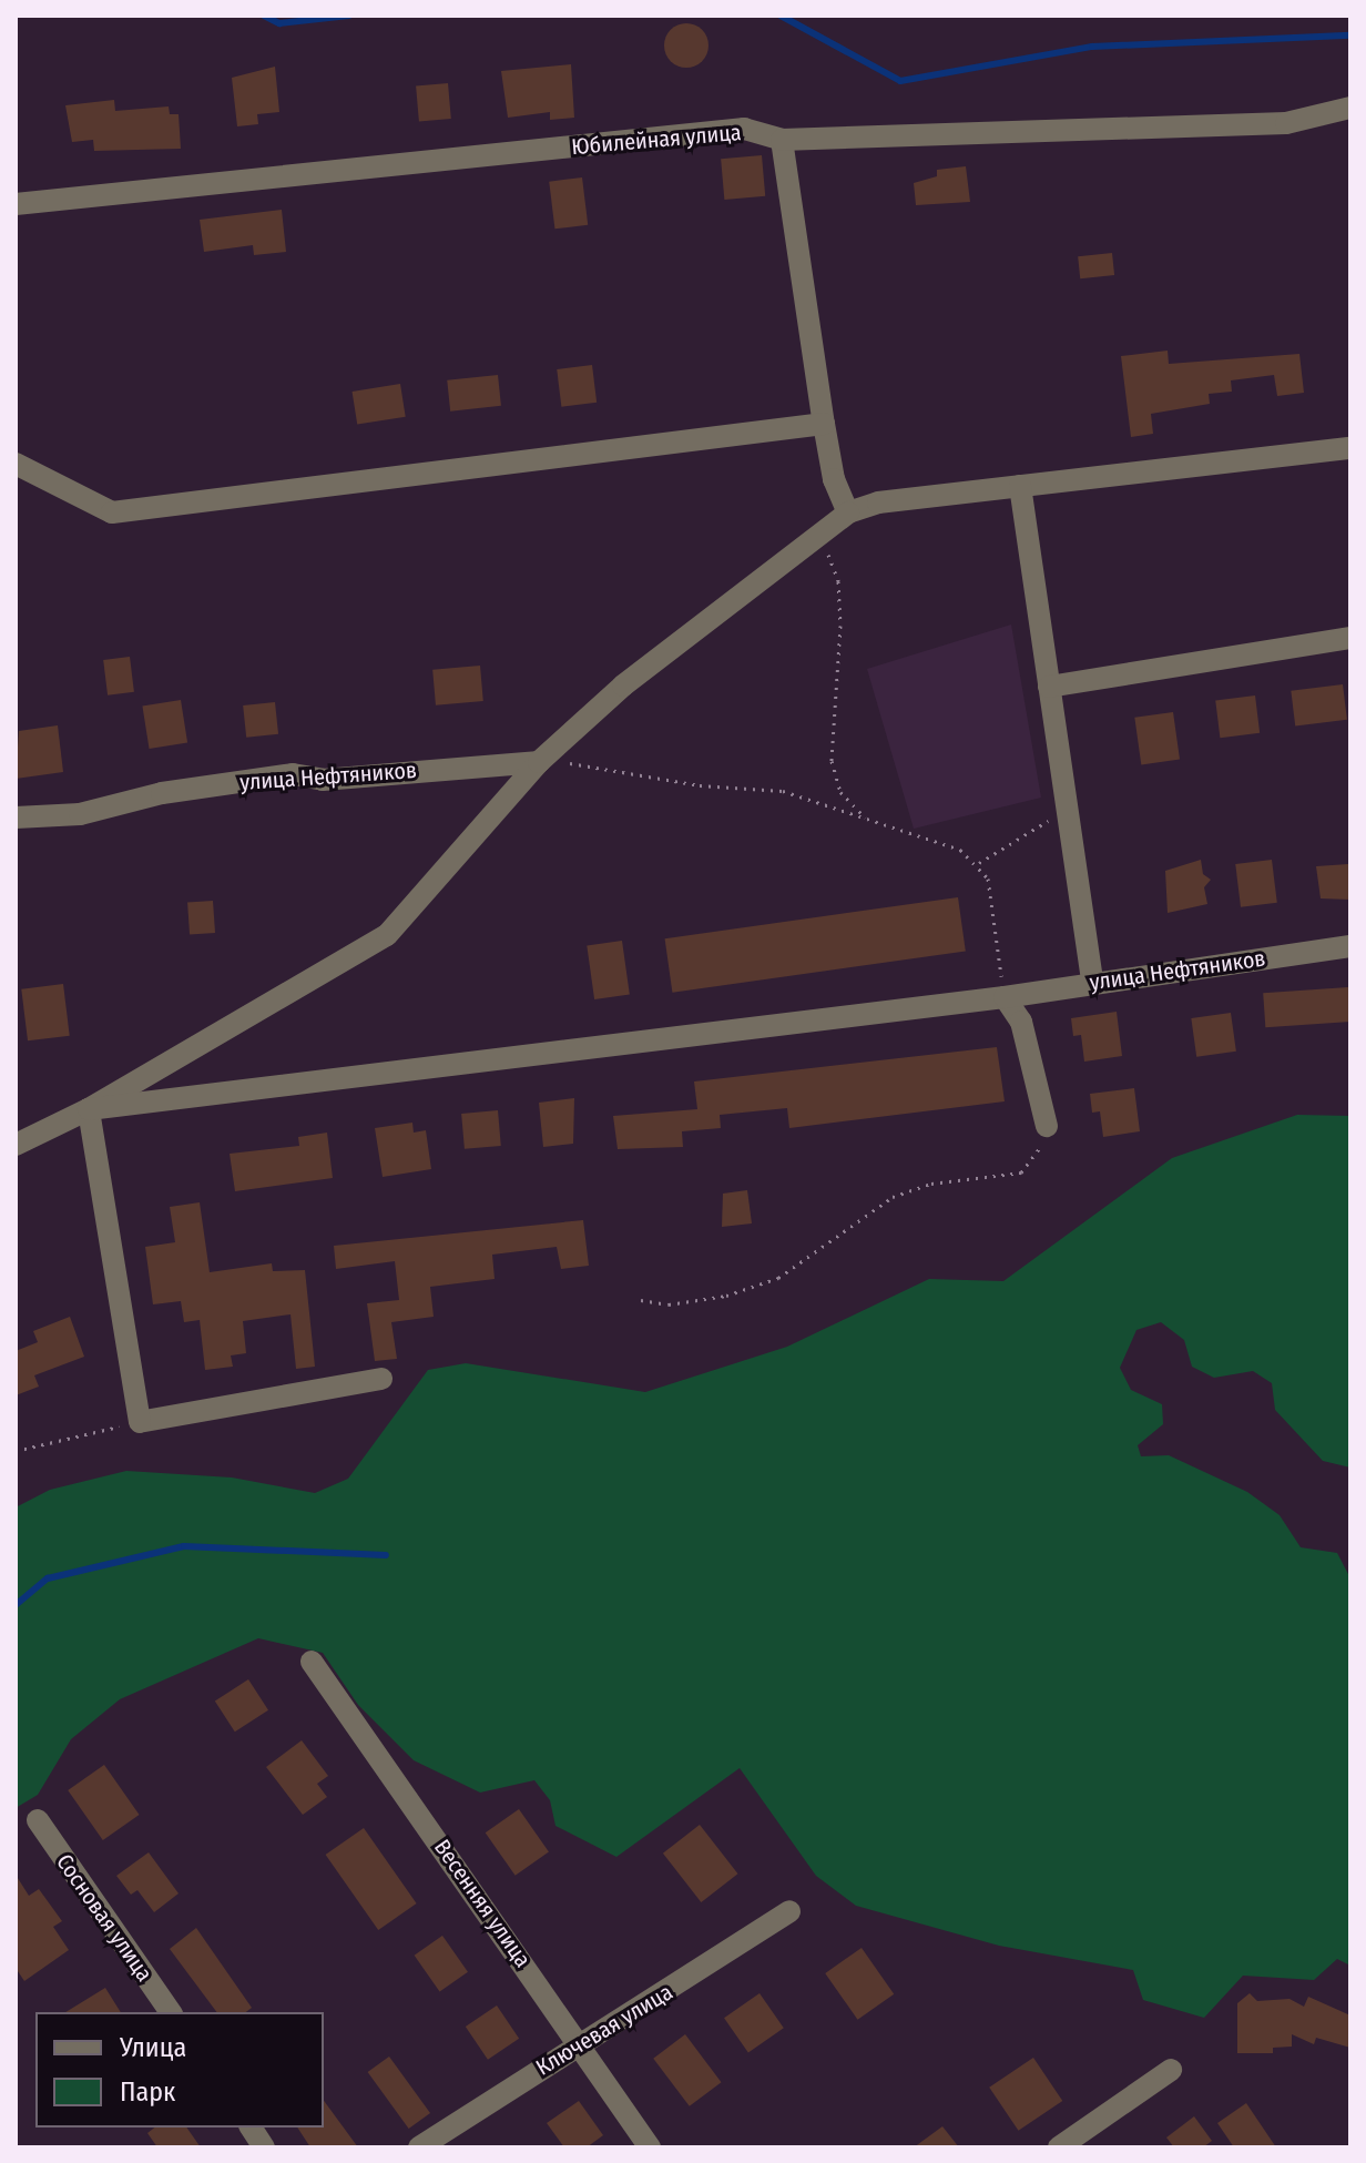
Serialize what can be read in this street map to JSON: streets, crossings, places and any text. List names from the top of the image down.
{
  "streets": {
    "street": [
      "Юбилейная улица",
      "улица Нефтяников",
      "Весенняя улица",
      "Сосновая улица",
      "Ключевая улица"
    ]
  },
  "crossings": [
    ["Весенняя улица", "Ключевая улица"]
  ],
  "legend": ["Улица", "Парк"]
}
